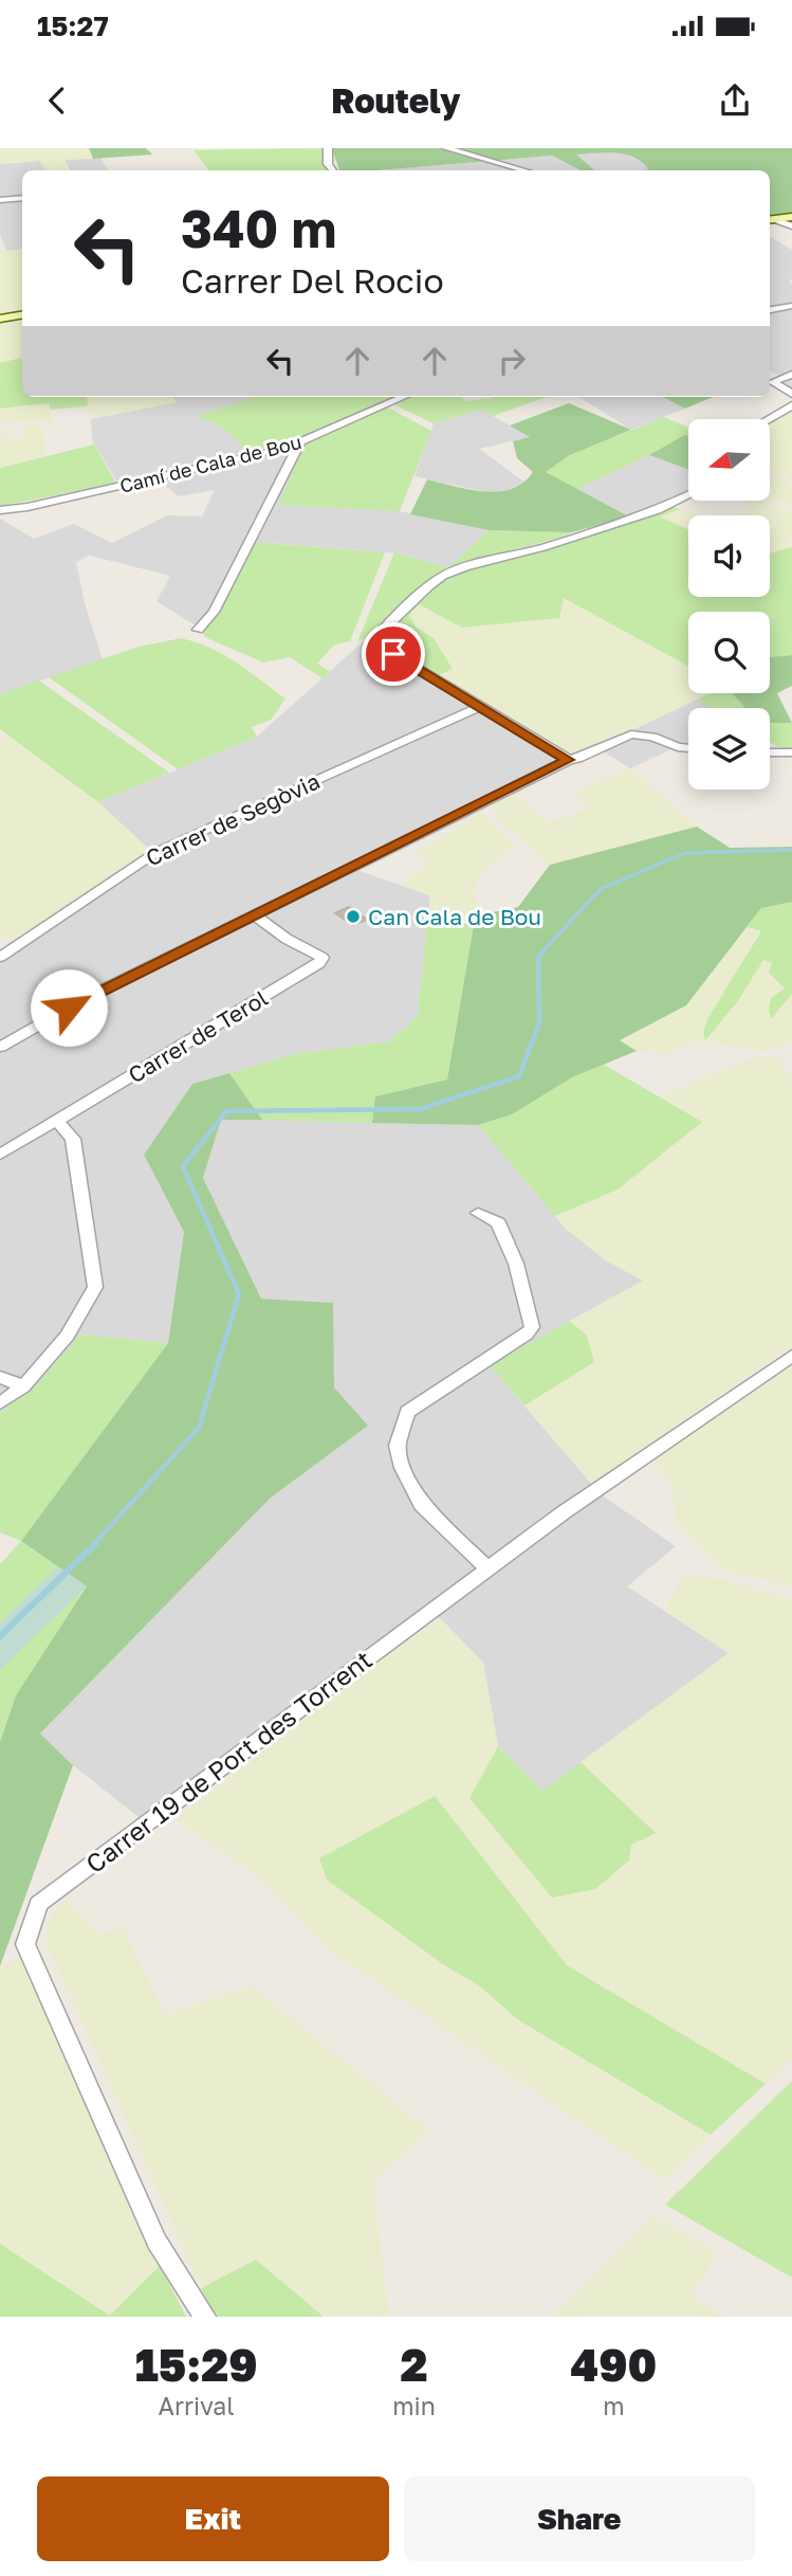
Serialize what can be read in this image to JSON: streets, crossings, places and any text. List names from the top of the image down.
{
  "streets": {
    "street": [
      "Camí de Cala de Bou",
      "Carrer de Segòvia",
      "Carrer de Terol",
      "Carrer 19 de Port des Torrent"
    ]
  },
  "places": ["Can Cala de Bou"],
  "north": "left",
  "page": {
    "status": "15:27",
    "header": "Routely",
    "turn": ["340 m", "Carrer Del Rocio"],
    "eta": [
      "15:29",
      "Arrival",
      "2",
      "min",
      "490",
      "m"
    ],
    "buttons": ["Exit", "Share"]
  }
}
